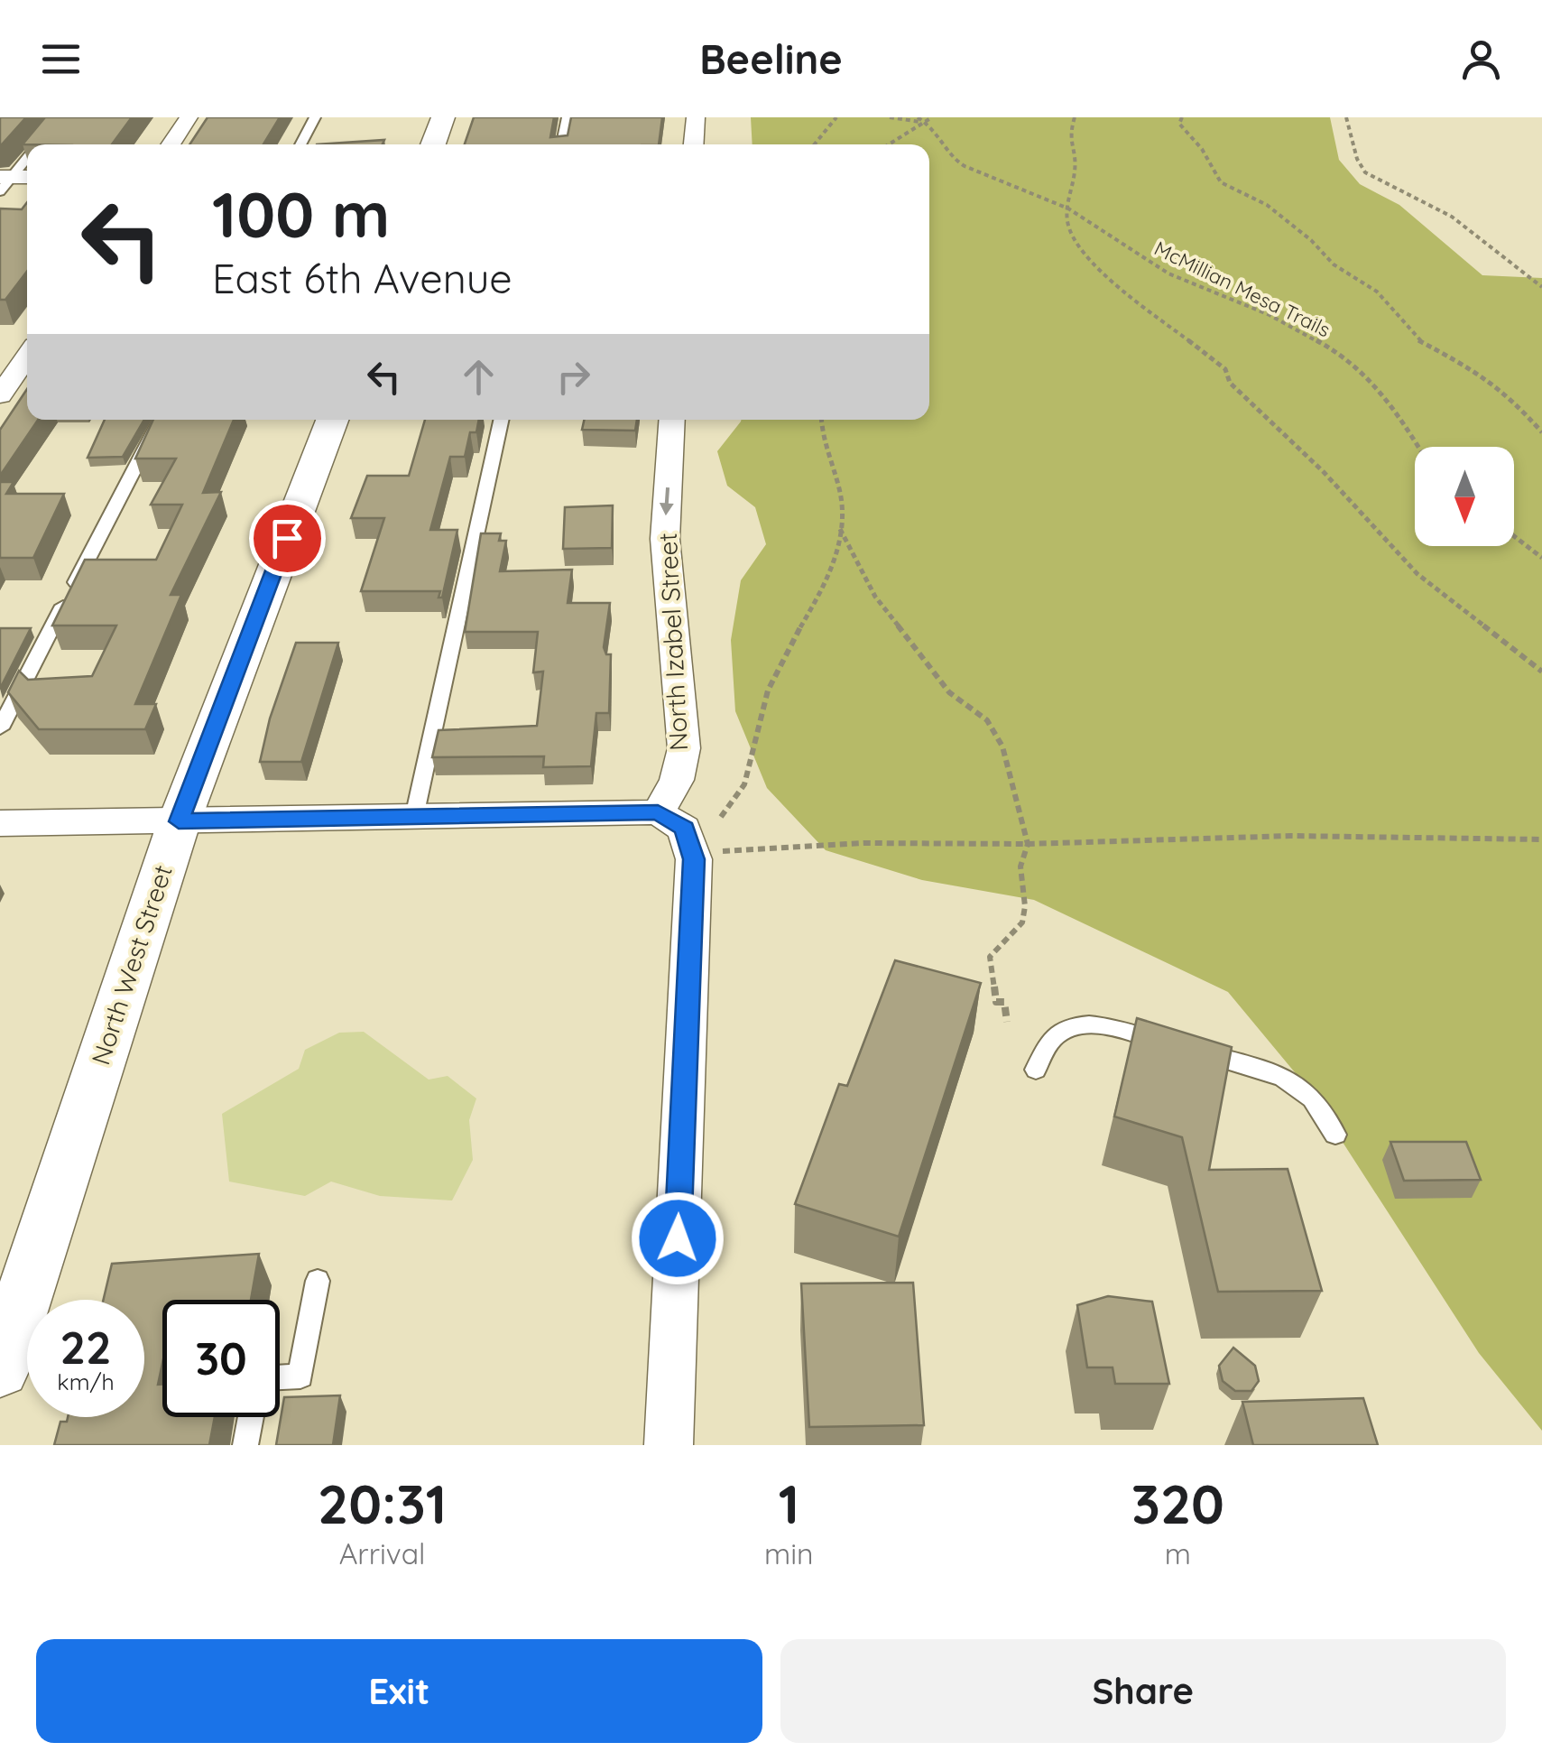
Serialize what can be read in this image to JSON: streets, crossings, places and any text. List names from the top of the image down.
{
  "streets": {
    "street": ["North Izabel Street", "North West Street"],
    "path": ["McMillian Mesa Trails"]
  },
  "one_way": ["North Izabel Street"],
  "north": "bottom",
  "page": {
    "header": "Beeline",
    "turn": ["100 m", "East 6th Avenue"],
    "speed": "22 km/h",
    "limit": "30",
    "eta": [
      "20:31",
      "Arrival",
      "1",
      "min",
      "320",
      "m"
    ],
    "buttons": ["Exit", "Share"]
  }
}
